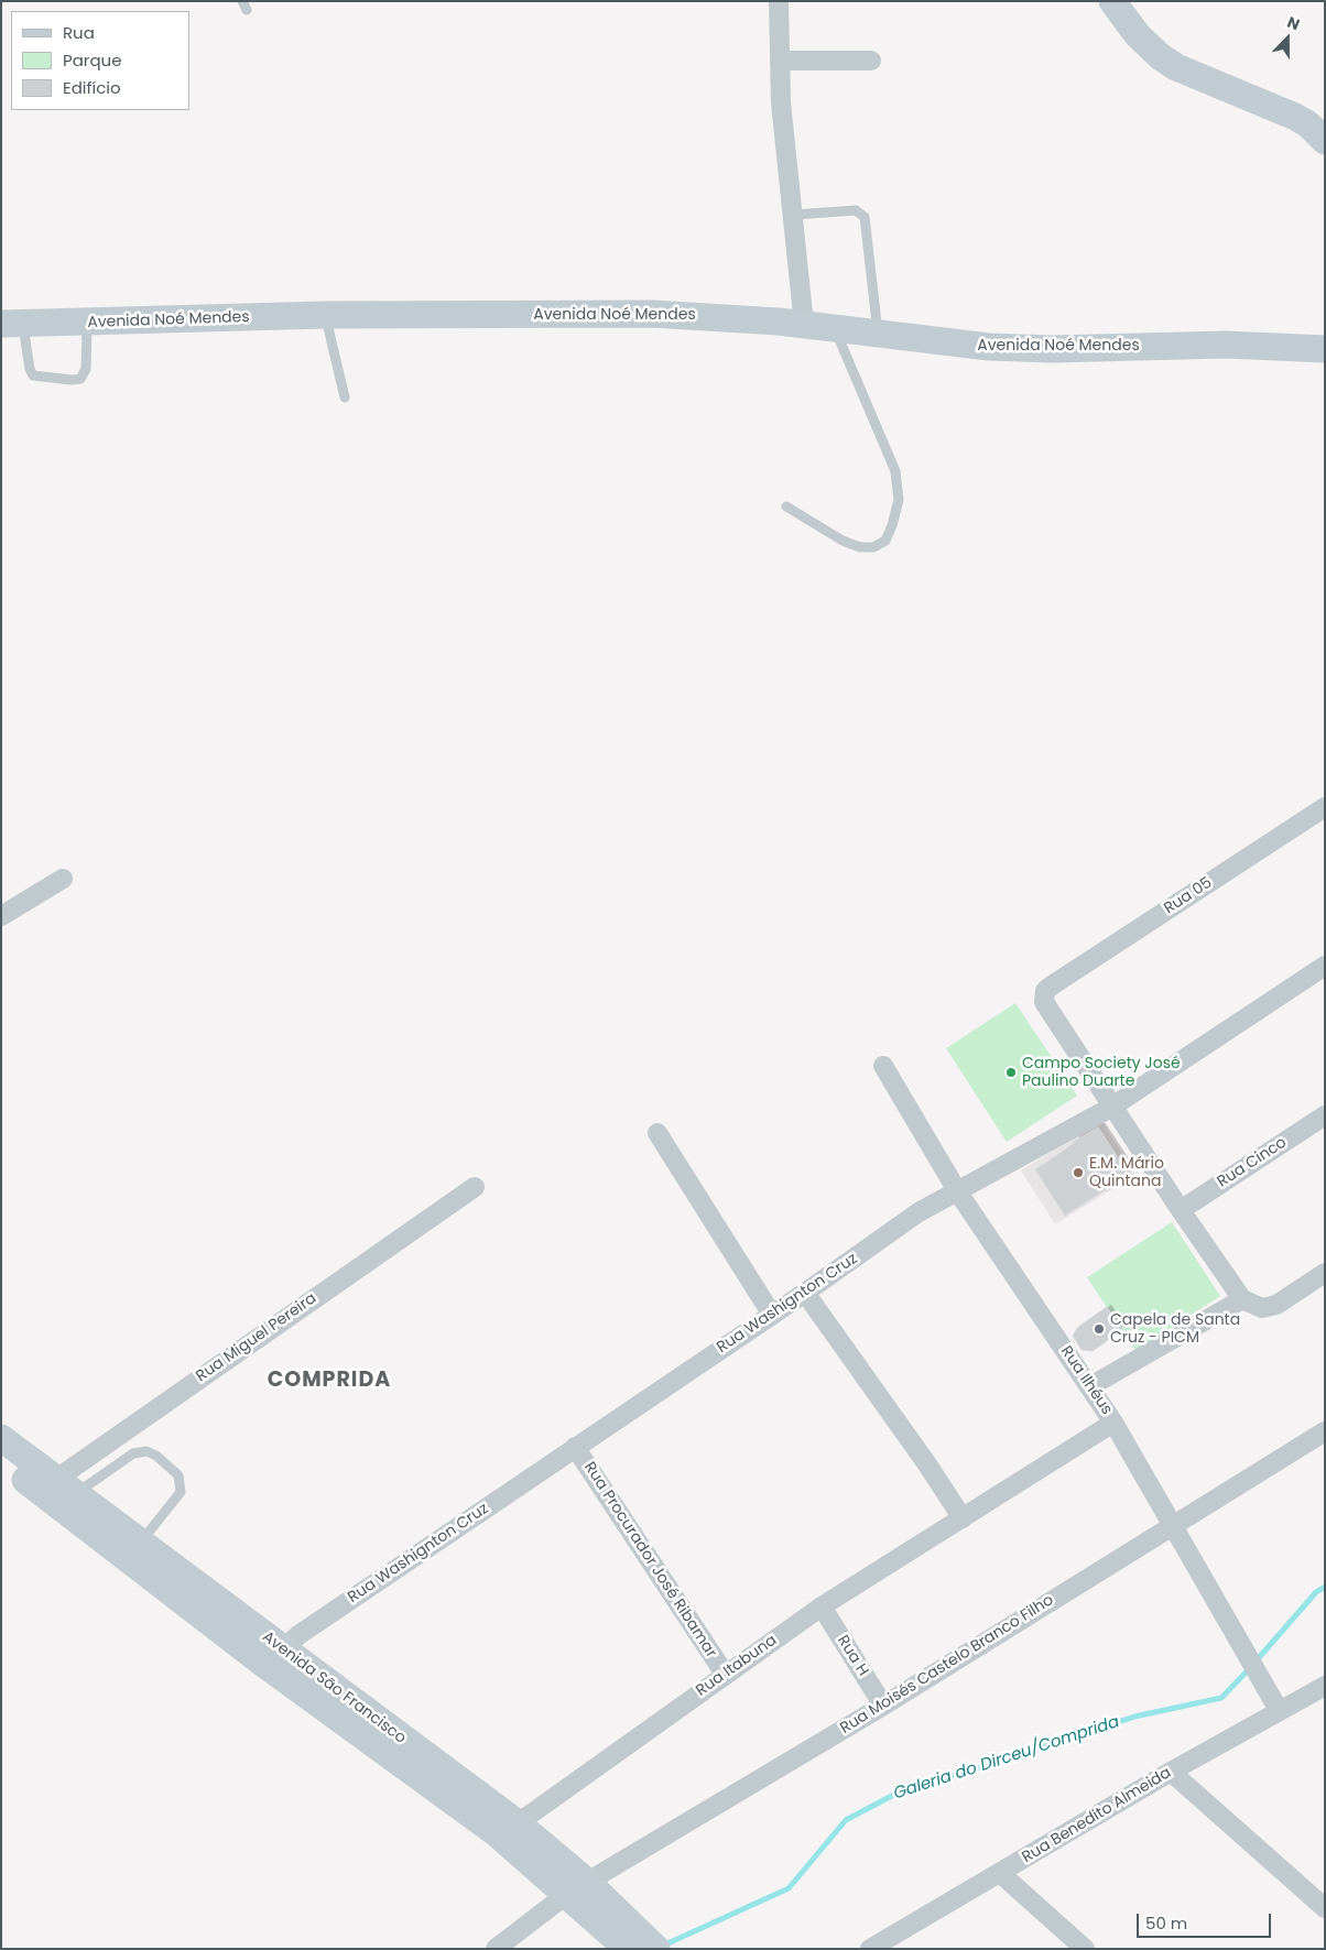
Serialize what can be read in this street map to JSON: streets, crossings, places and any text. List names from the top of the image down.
{
  "streets": {
    "street": [
      "Avenida Noé Mendes",
      "Rua 05",
      "Rua Cinco",
      "Rua Washignton Cruz",
      "Rua Miguel Pereira",
      "Rua Ilhéus",
      "Rua Procurador José Ribamar",
      "Rua H",
      "Rua Moisés Castelo Branco Filho",
      "Rua Itabuna",
      "Avenida São Francisco",
      "Rua Benedito Almeida"
    ]
  },
  "crossings": [
    ["Rua 05", "Rua Washignton Cruz"],
    ["Rua Washignton Cruz", "Rua Ilhéus"],
    ["Rua Washignton Cruz", "Rua Procurador José Ribamar"],
    ["Rua Washignton Cruz", "Avenida São Francisco"],
    ["Rua Miguel Pereira", "Avenida São Francisco"],
    ["Rua Ilhéus", "Rua Moisés Castelo Branco Filho"],
    ["Rua Ilhéus", "Rua Itabuna"],
    ["Rua Procurador José Ribamar", "Rua Itabuna"],
    ["Rua H", "Rua Moisés Castelo Branco Filho"],
    ["Rua H", "Rua Itabuna"],
    ["Rua Moisés Castelo Branco Filho", "Avenida São Francisco"],
    ["Rua Itabuna", "Avenida São Francisco"]
  ],
  "districts": ["COMPRIDA"],
  "water": ["Galeria do Dirceu/Comprida"],
  "places": ["Campo Society José Paulino Duarte", "E.M. Mário Quintana", "Capela de Santa Cruz - PICM"],
  "legend": ["Rua", "Parque", "Edifício"],
  "scale_bar": "50 m",
  "north": "top"
}
